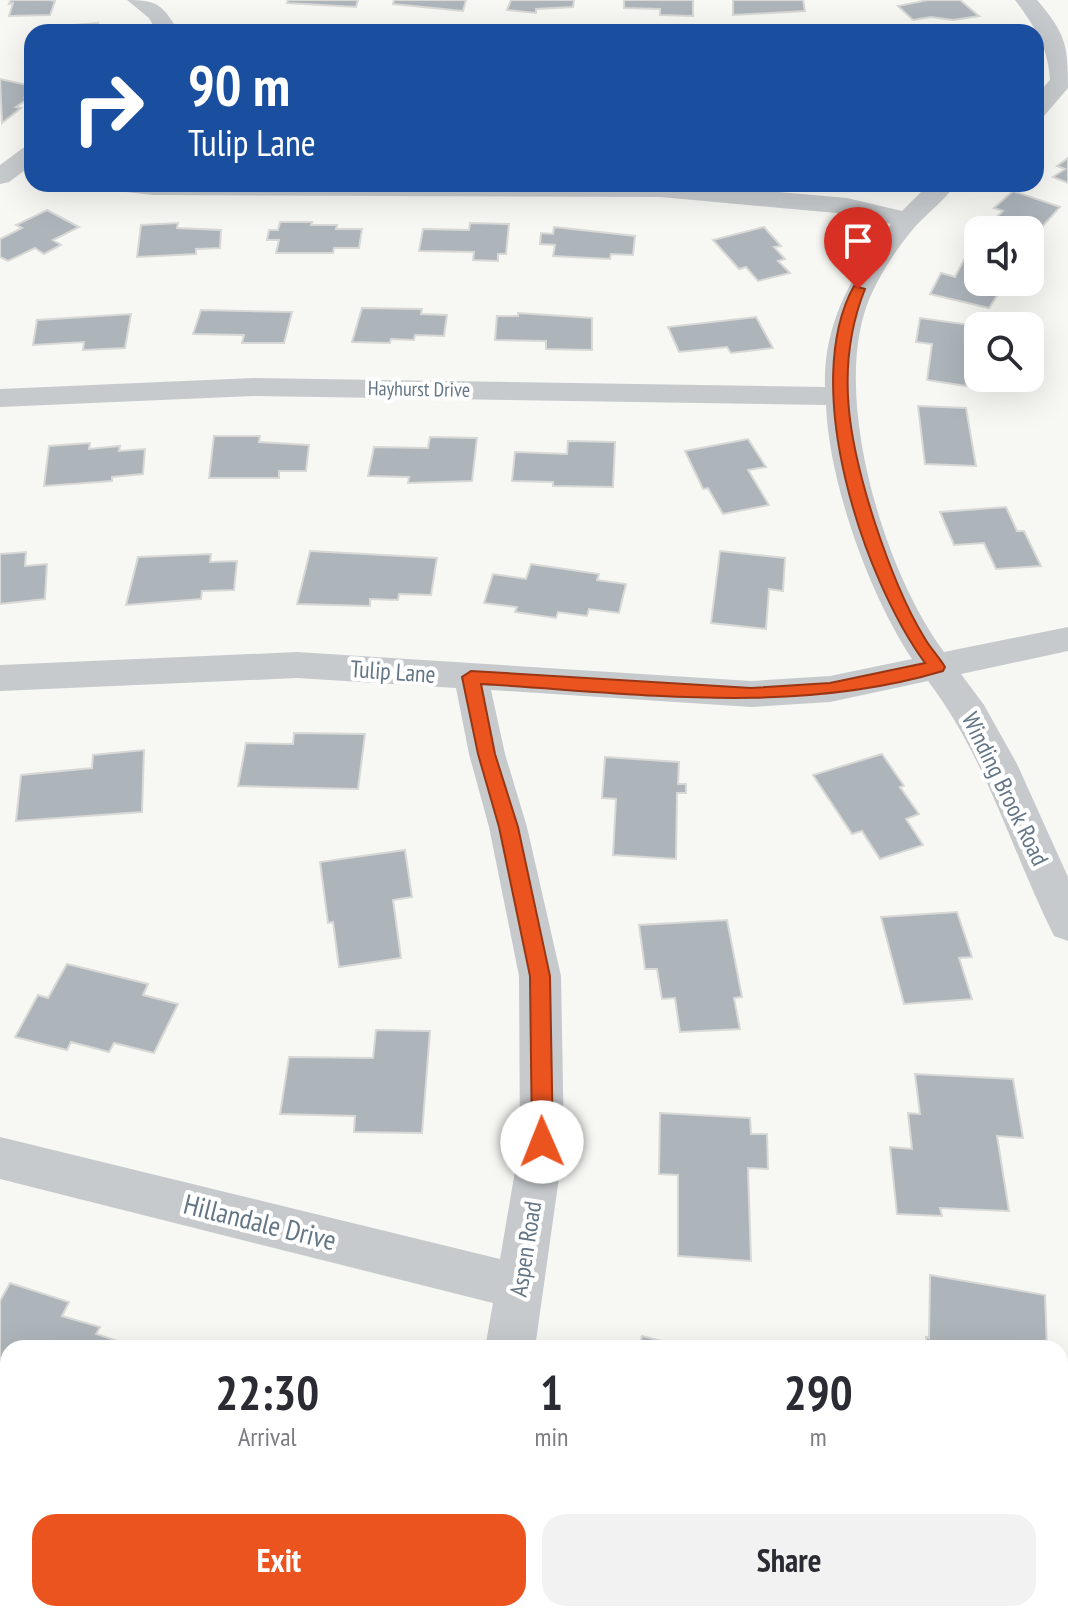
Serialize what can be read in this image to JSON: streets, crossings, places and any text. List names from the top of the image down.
{
  "streets": {
    "street": [
      "Hayhurst Drive",
      "Tulip Lane",
      "Winding Brook Road",
      "Hillandale Drive",
      "Aspen Road"
    ]
  },
  "crossings": [
    ["Hayhurst Drive", "Winding Brook Road"],
    ["Tulip Lane", "Winding Brook Road"],
    ["Tulip Lane", "Aspen Road"],
    ["Hillandale Drive", "Aspen Road"]
  ],
  "page": {
    "turn": ["90 m", "Tulip Lane"],
    "eta": [
      "22:30",
      "Arrival",
      "1",
      "min",
      "290",
      "m"
    ],
    "buttons": ["Exit", "Share"]
  }
}
